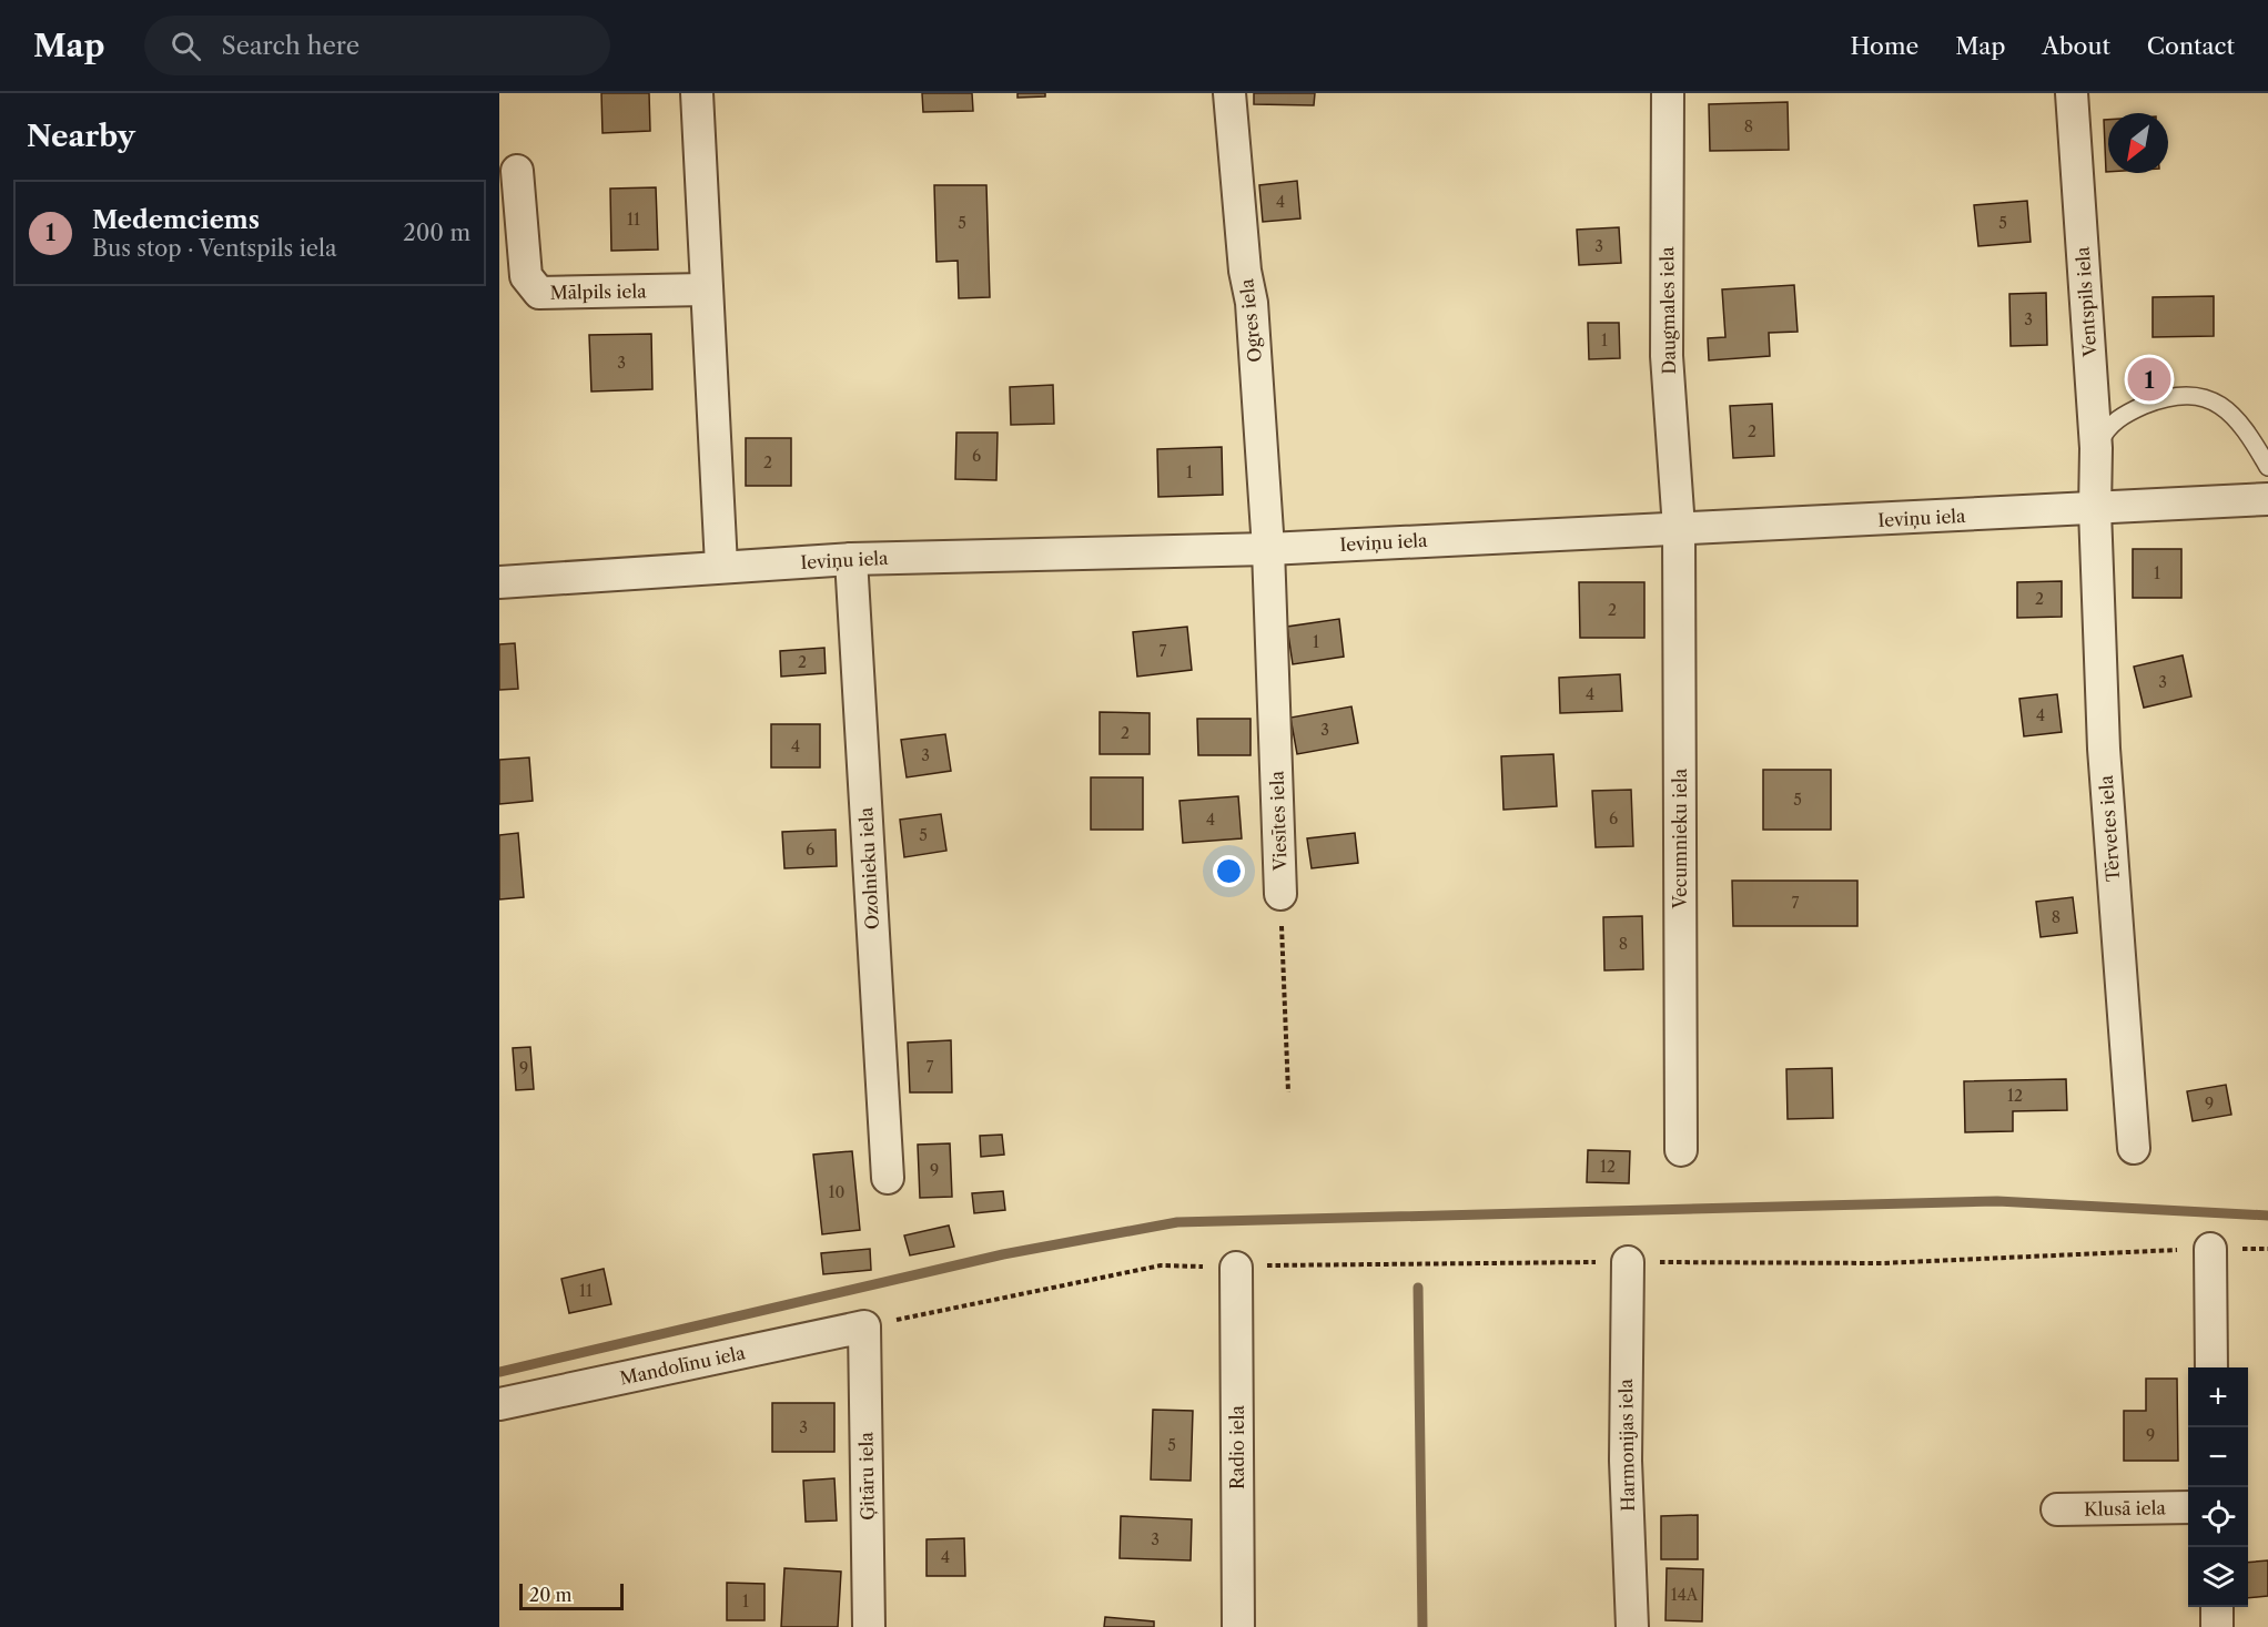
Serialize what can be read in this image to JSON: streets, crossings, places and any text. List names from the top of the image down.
{
  "streets": {
    "street": [
      "Mālpils iela",
      "Ventspils iela",
      "Daugmales iela",
      "Ogres iela",
      "Ieviņu iela",
      "Viesītes iela",
      "Tērvetes iela",
      "Vecumnieku iela",
      "Ozolnieku iela",
      "Mandolīnu iela",
      "Harmonijas iela",
      "Radio iela",
      "Ģitāru iela",
      "Klusā iela"
    ]
  },
  "crossings": [
    ["Ventspils iela", "Ieviņu iela"],
    ["Ventspils iela", "Tērvetes iela"],
    ["Daugmales iela", "Ieviņu iela"],
    ["Daugmales iela", "Vecumnieku iela"],
    ["Ogres iela", "Ieviņu iela"],
    ["Ogres iela", "Viesītes iela"],
    ["Ieviņu iela", "Viesītes iela"],
    ["Ieviņu iela", "Tērvetes iela"],
    ["Ieviņu iela", "Vecumnieku iela"],
    ["Ieviņu iela", "Ozolnieku iela"],
    ["Mandolīnu iela", "Ģitāru iela"]
  ],
  "house_numbers": [
    "8",
    "4",
    "11",
    "5",
    "5",
    "3",
    "3",
    "1",
    "3",
    "2",
    "6",
    "2",
    "1",
    "1",
    "2",
    "2",
    "1",
    "7",
    "2",
    "3",
    "4",
    "4",
    "3",
    "2",
    "4",
    "3",
    "5",
    "6",
    "4",
    "5",
    "6",
    "7",
    "8",
    "8",
    "7",
    "9",
    "12",
    "9",
    "12",
    "9",
    "10",
    "11",
    "3",
    "9",
    "5",
    "3",
    "4",
    "14A",
    "1"
  ],
  "scale_bar": "20 m",
  "north": "bottom left",
  "page": {
    "header": "Map",
    "search": "Search here",
    "nav": [
      "Home",
      "Map",
      "About",
      "Contact"
    ],
    "heading": "Nearby",
    "list": [
      {
        "mark": "1",
        "name": "Medemciems",
        "note": "Bus stop · Ventspils iela",
        "value": "200 m"
      }
    ],
    "pins": "1",
    "map_buttons": ["+", "−"],
    "scale": "20 m"
  }
}
